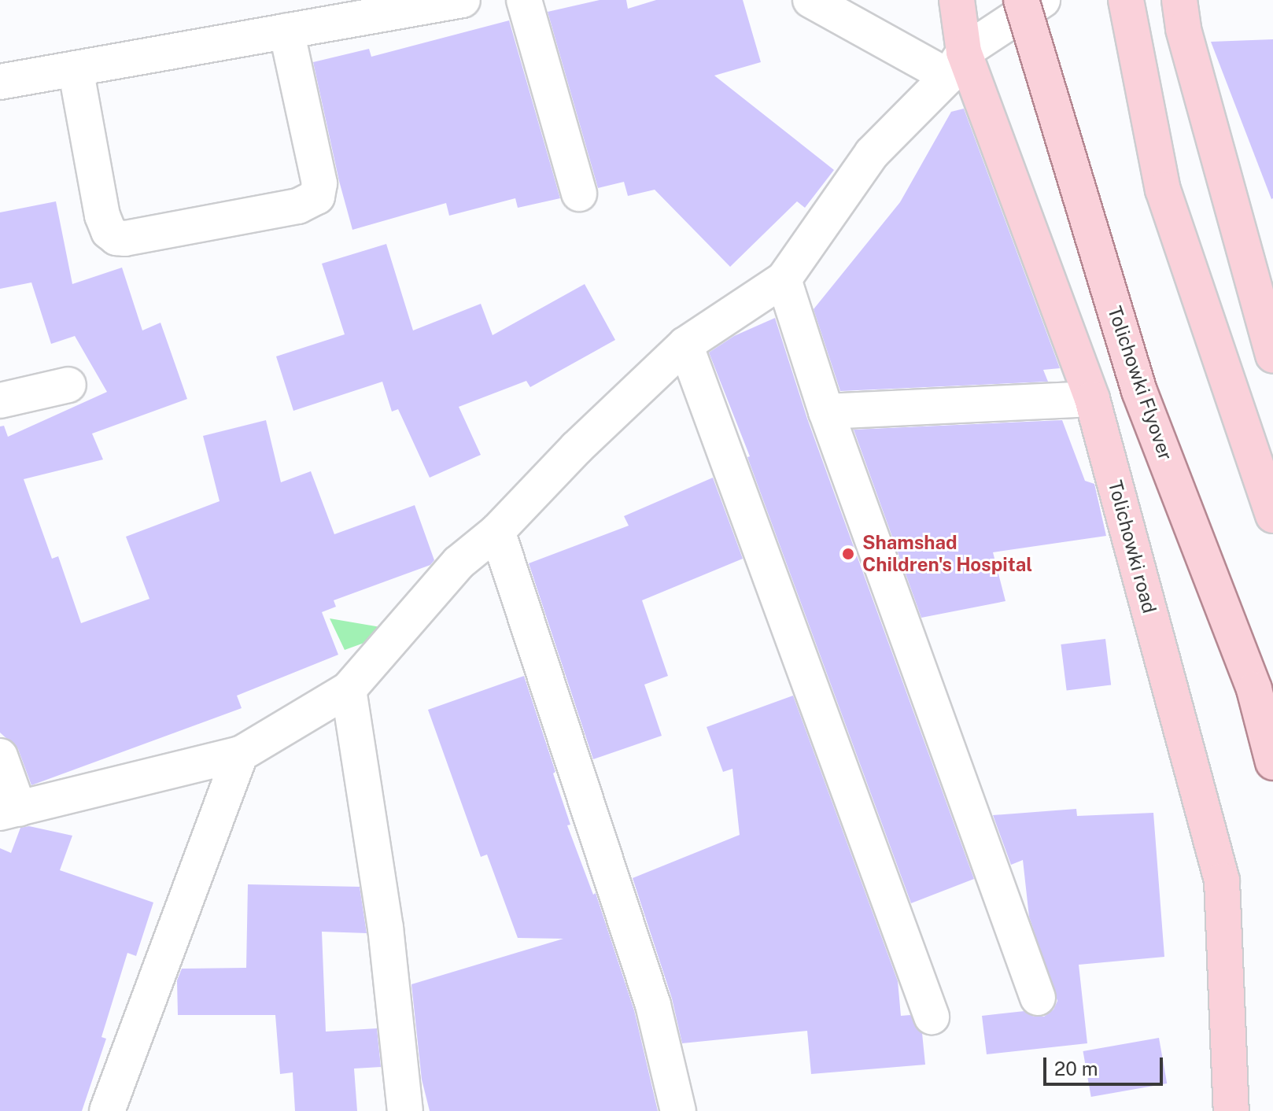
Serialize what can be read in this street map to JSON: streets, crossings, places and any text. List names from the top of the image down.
{
  "streets": {
    "main road": ["Tolichowki Flyover", "Tolichowki road"]
  },
  "places": ["Shamshad Children's Hospital"],
  "scale_bar": "20 m"
}
